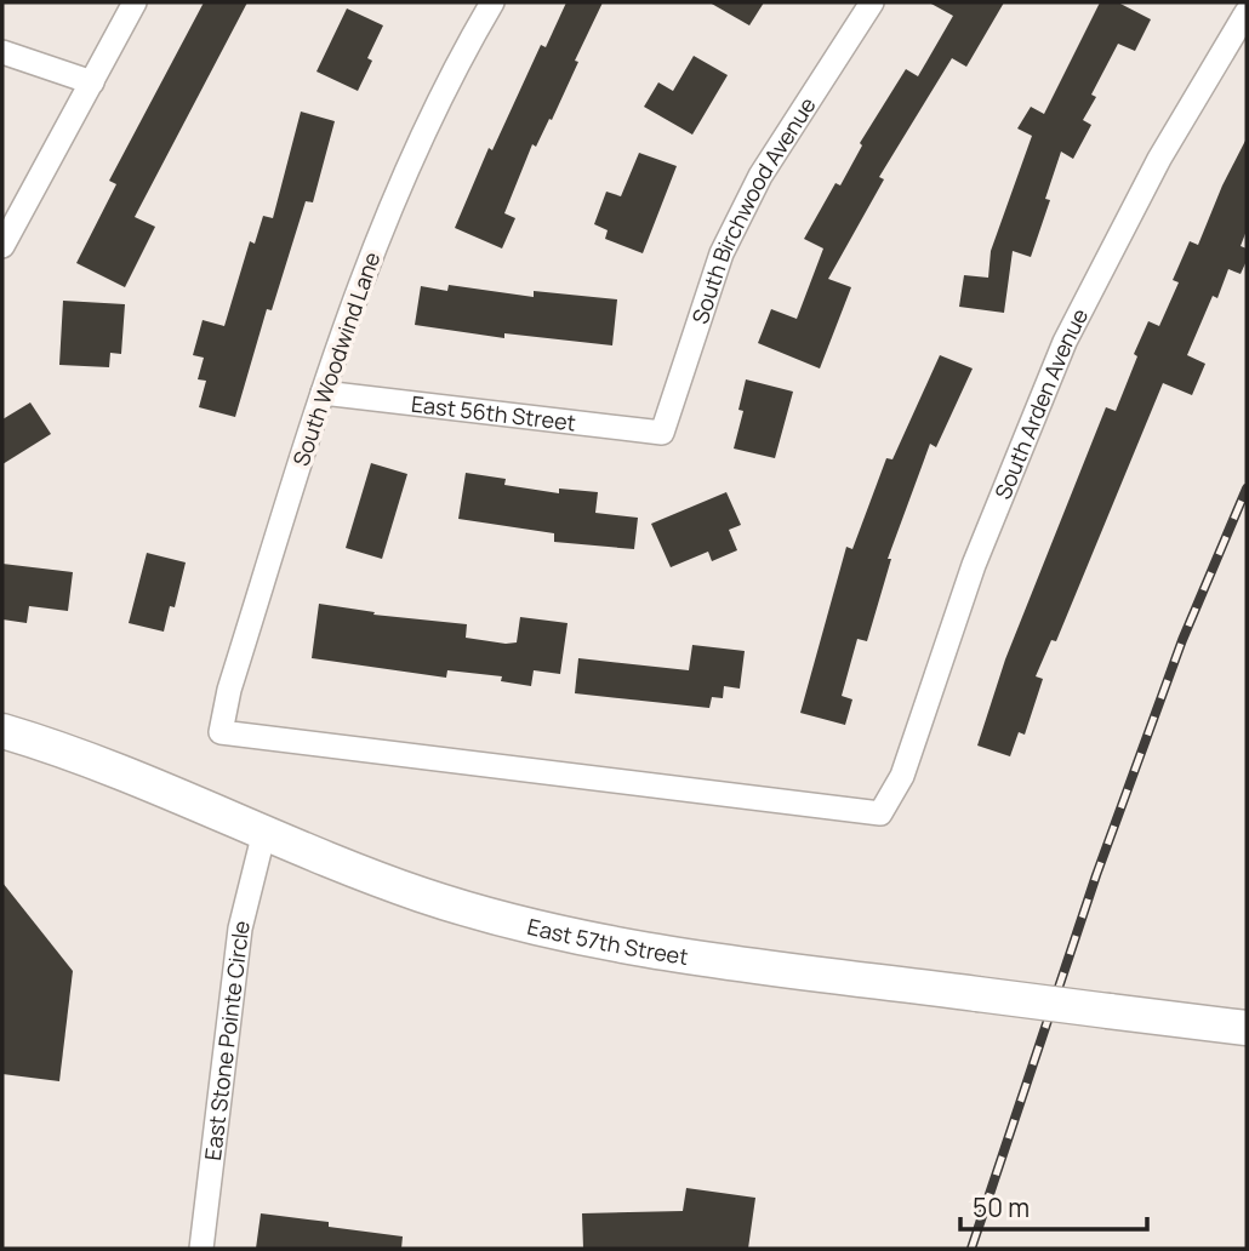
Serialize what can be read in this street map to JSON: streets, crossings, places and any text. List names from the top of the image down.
{
  "streets": {
    "main road": ["East 57th Street"],
    "street": [
      "South Birchwood Avenue",
      "South Woodwind Lane",
      "South Arden Avenue",
      "East 56th Street",
      "East Stone Pointe Circle"
    ]
  },
  "crossings": [
    ["South Birchwood Avenue", "East 56th Street"],
    ["South Woodwind Lane", "South Arden Avenue"],
    ["South Woodwind Lane", "East 56th Street"],
    ["East 57th Street", "East Stone Pointe Circle"]
  ],
  "scale_bar": "50 m"
}
